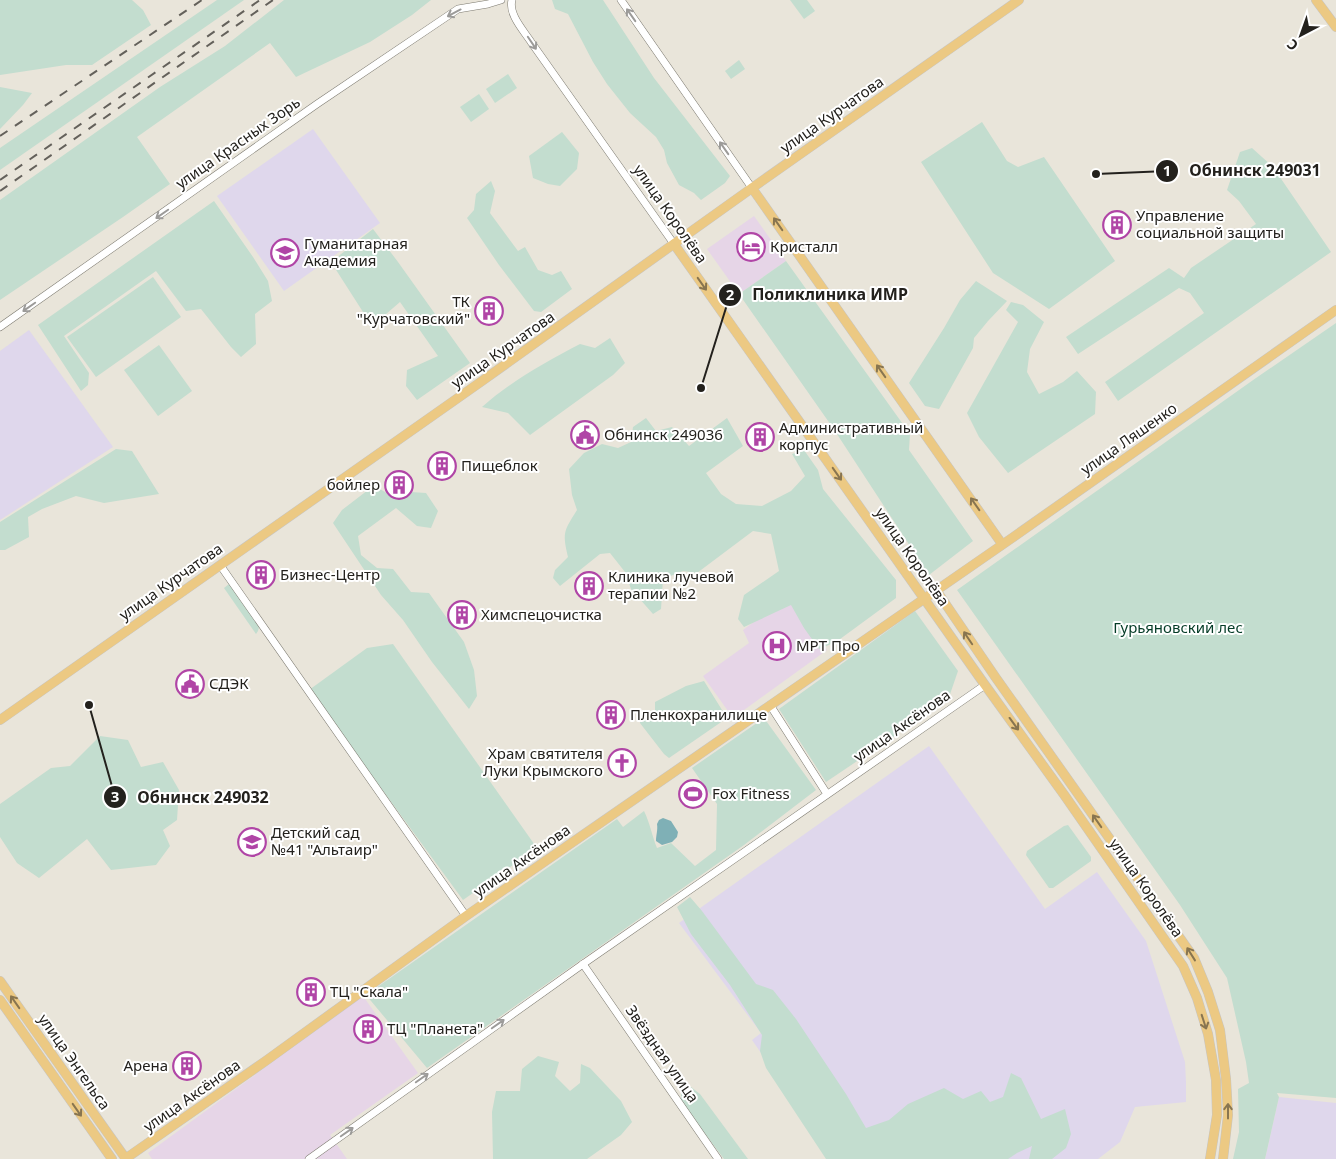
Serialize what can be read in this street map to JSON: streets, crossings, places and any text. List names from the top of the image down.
{
  "streets": {
    "main road": [
      "улица Курчатова",
      "улица Королёва",
      "улица Ляшенко",
      "улица Аксёнова",
      "улица Энгельса"
    ],
    "street": ["улица Красных Зорь", "Звёздная улица"]
  },
  "crossings": [
    ["улица Курчатова", "улица Королёва"],
    ["улица Королёва", "улица Ляшенко"],
    ["улица Королёва", "улица Аксёнова"],
    ["улица Ляшенко", "улица Аксёнова"],
    ["улица Аксёнова", "Звёздная улица"],
    ["улица Аксёнова", "улица Энгельса"]
  ],
  "one_way": ["улица Красных Зорь"],
  "parks": ["Гурьяновский лес"],
  "places": {
    "other": ["Обнинск 249031", "Поликлиника ИМР", "Обнинск 249032"],
    "building": [
      "Управление социальной защиты",
      "ТК \"Курчатовский\"",
      "Административный корпус",
      "Пищеблок",
      "бойлер",
      "Бизнес-Центр",
      "Клиника лучевой терапии №2",
      "Химспецочистка",
      "Пленкохранилище",
      "ТЦ \"Скала\"",
      "ТЦ \"Планета\"",
      "Арена"
    ],
    "hotel": ["Кристалл"],
    "school or university": ["Гуманитарная Академия", "Детский сад №41 \"Альтаир\""],
    "public building": ["Обнинск 249036", "СДЭК"],
    "hospital": ["МРТ Про"],
    "church": ["Храм святителя Луки Крымского"],
    "sports": ["Fox Fitness"]
  },
  "north": "bottom left"
}
